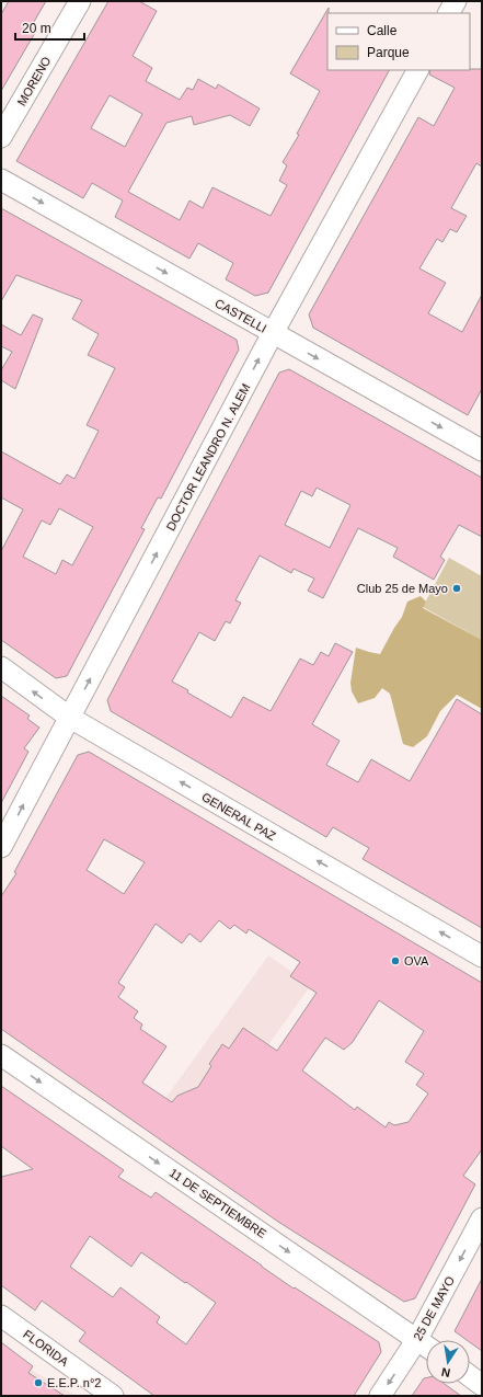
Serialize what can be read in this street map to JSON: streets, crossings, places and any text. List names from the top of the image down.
{
  "streets": {
    "street": [
      "MORENO",
      "CASTELLI",
      "DOCTOR LEANDRO N. ALEM",
      "GENERAL PAZ",
      "11 DE SEPTIEMBRE",
      "25 DE MAYO",
      "FLORIDA"
    ]
  },
  "crossings": [
    ["CASTELLI", "DOCTOR LEANDRO N. ALEM"],
    ["DOCTOR LEANDRO N. ALEM", "GENERAL PAZ"],
    ["11 DE SEPTIEMBRE", "25 DE MAYO"]
  ],
  "one_way": [
    "CASTELLI",
    "DOCTOR LEANDRO N. ALEM",
    "GENERAL PAZ",
    "11 DE SEPTIEMBRE",
    "25 DE MAYO"
  ],
  "places": ["Club 25 de Mayo", "OVA", "E.E.P. n°2"],
  "legend": ["Calle", "Parque"],
  "scale_bar": "20 m",
  "north": "bottom"
}
